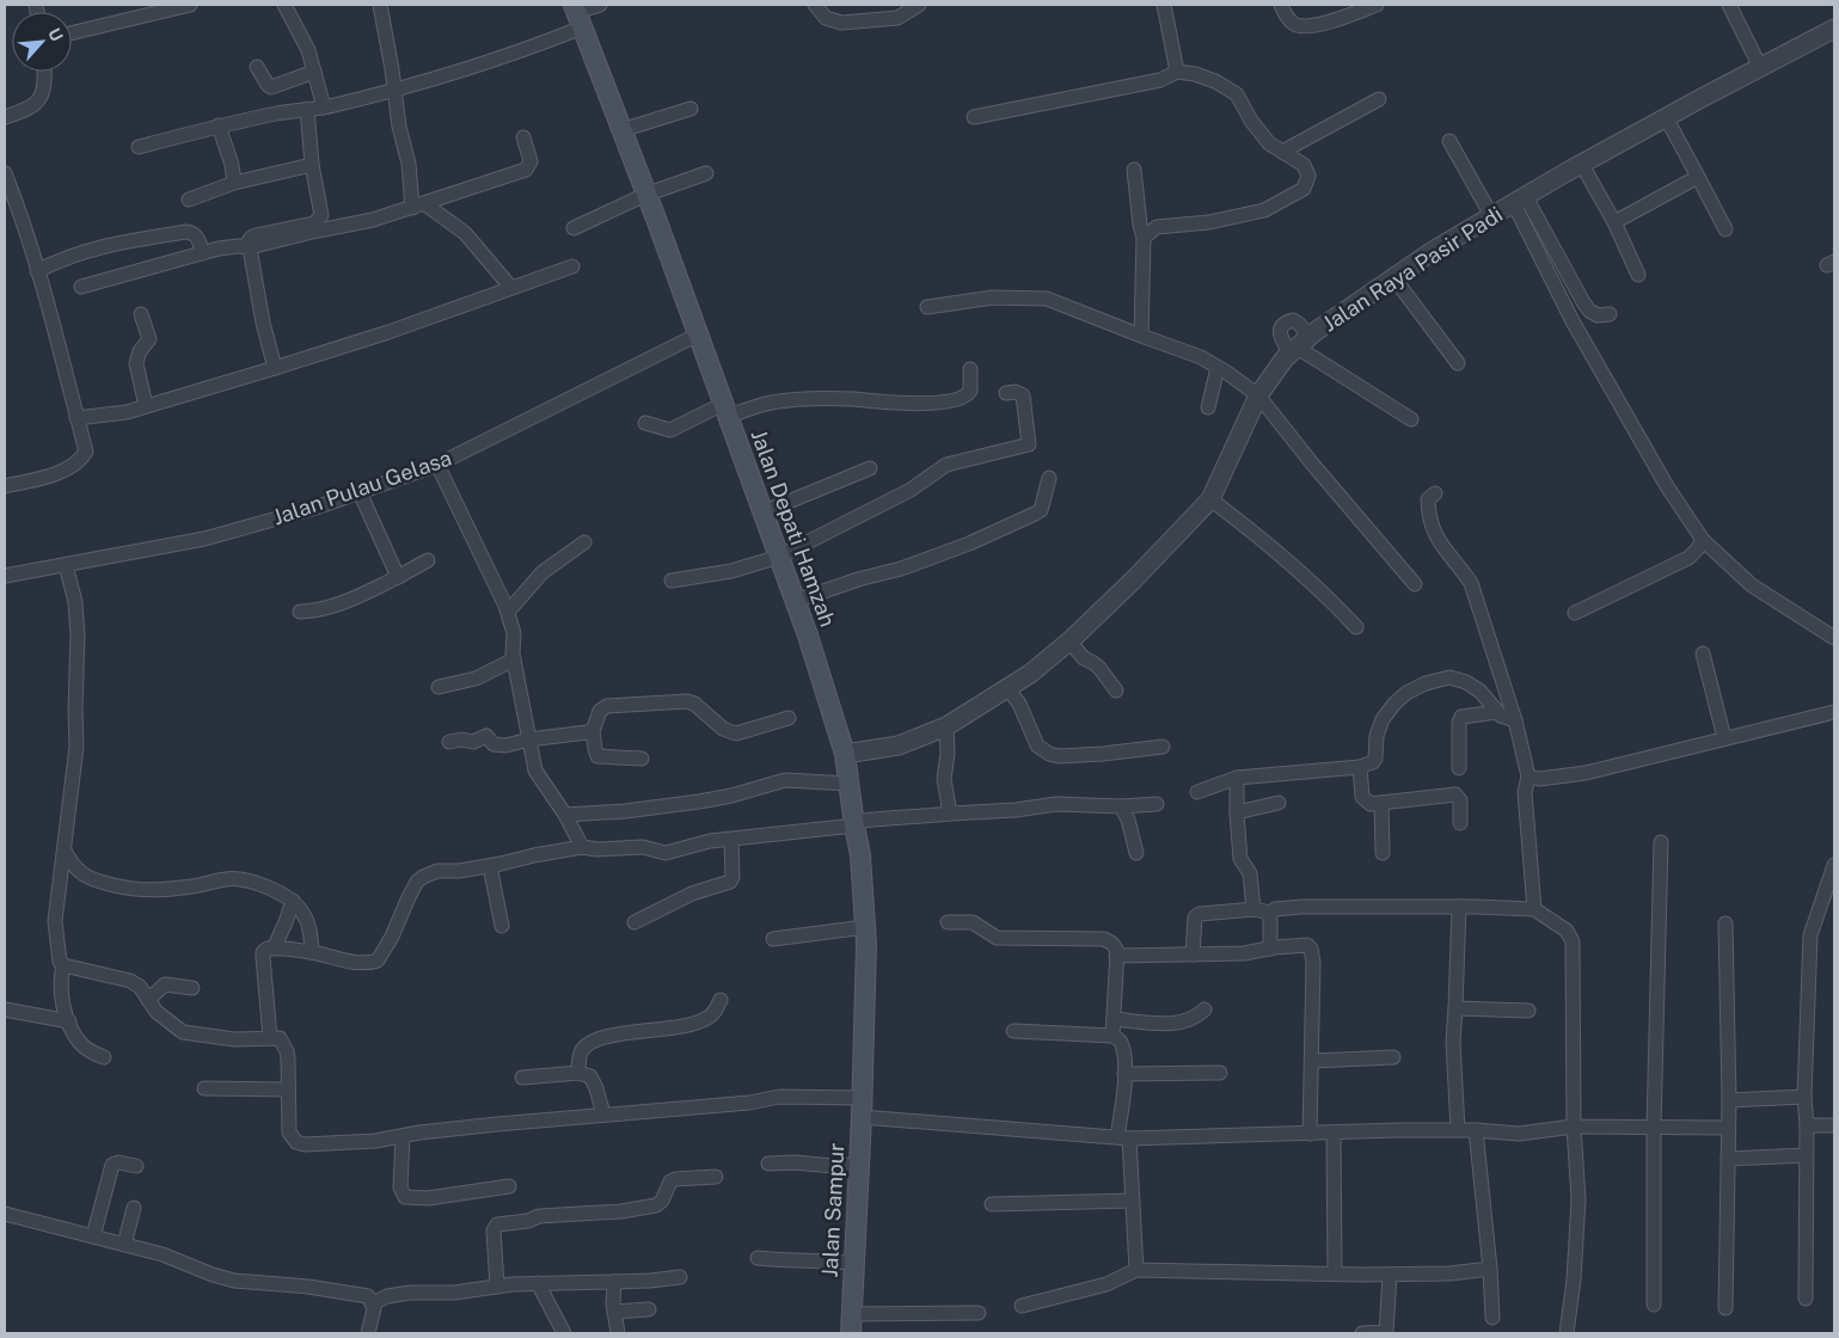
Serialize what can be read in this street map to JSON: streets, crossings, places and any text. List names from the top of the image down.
{
  "streets": {
    "main road": ["Jalan Depati Hamzah", "Jalan Sampur"],
    "street": ["Jalan Raya Pasir Padi", "Jalan Pulau Gelasa"]
  },
  "crossings": [
    ["Jalan Raya Pasir Padi", "Jalan Depati Hamzah"],
    ["Jalan Pulau Gelasa", "Jalan Depati Hamzah"],
    ["Jalan Depati Hamzah", "Jalan Sampur"]
  ],
  "north": "top right"
}
